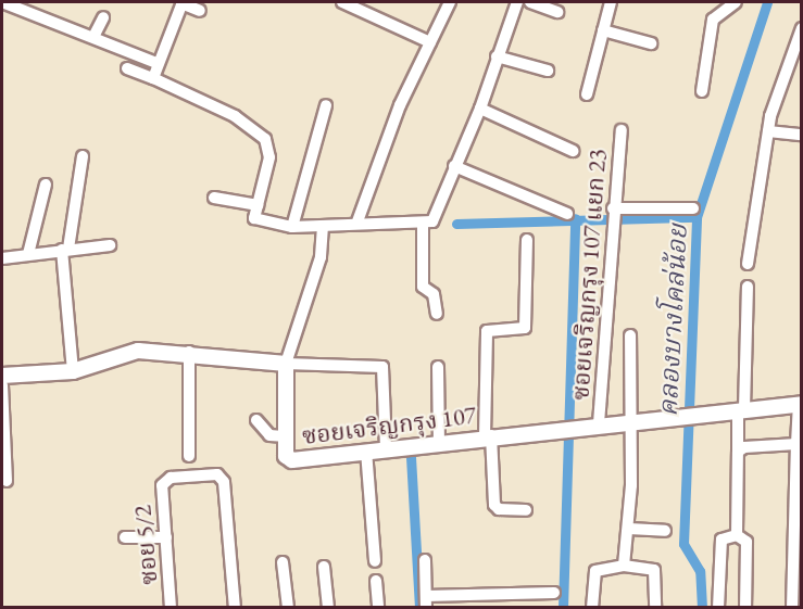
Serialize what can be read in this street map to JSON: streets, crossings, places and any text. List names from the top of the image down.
{
  "streets": {
    "street": ["ซอยเจริญกรุง 107 แยก 23", "ซอยเจริญกรุง 107", "ซอย 5/2"]
  },
  "crossings": [
    ["ซอยเจริญกรุง 107 แยก 23", "ซอยเจริญกรุง 107"]
  ],
  "water": ["คลองบางโคล่น้อย"]
}
